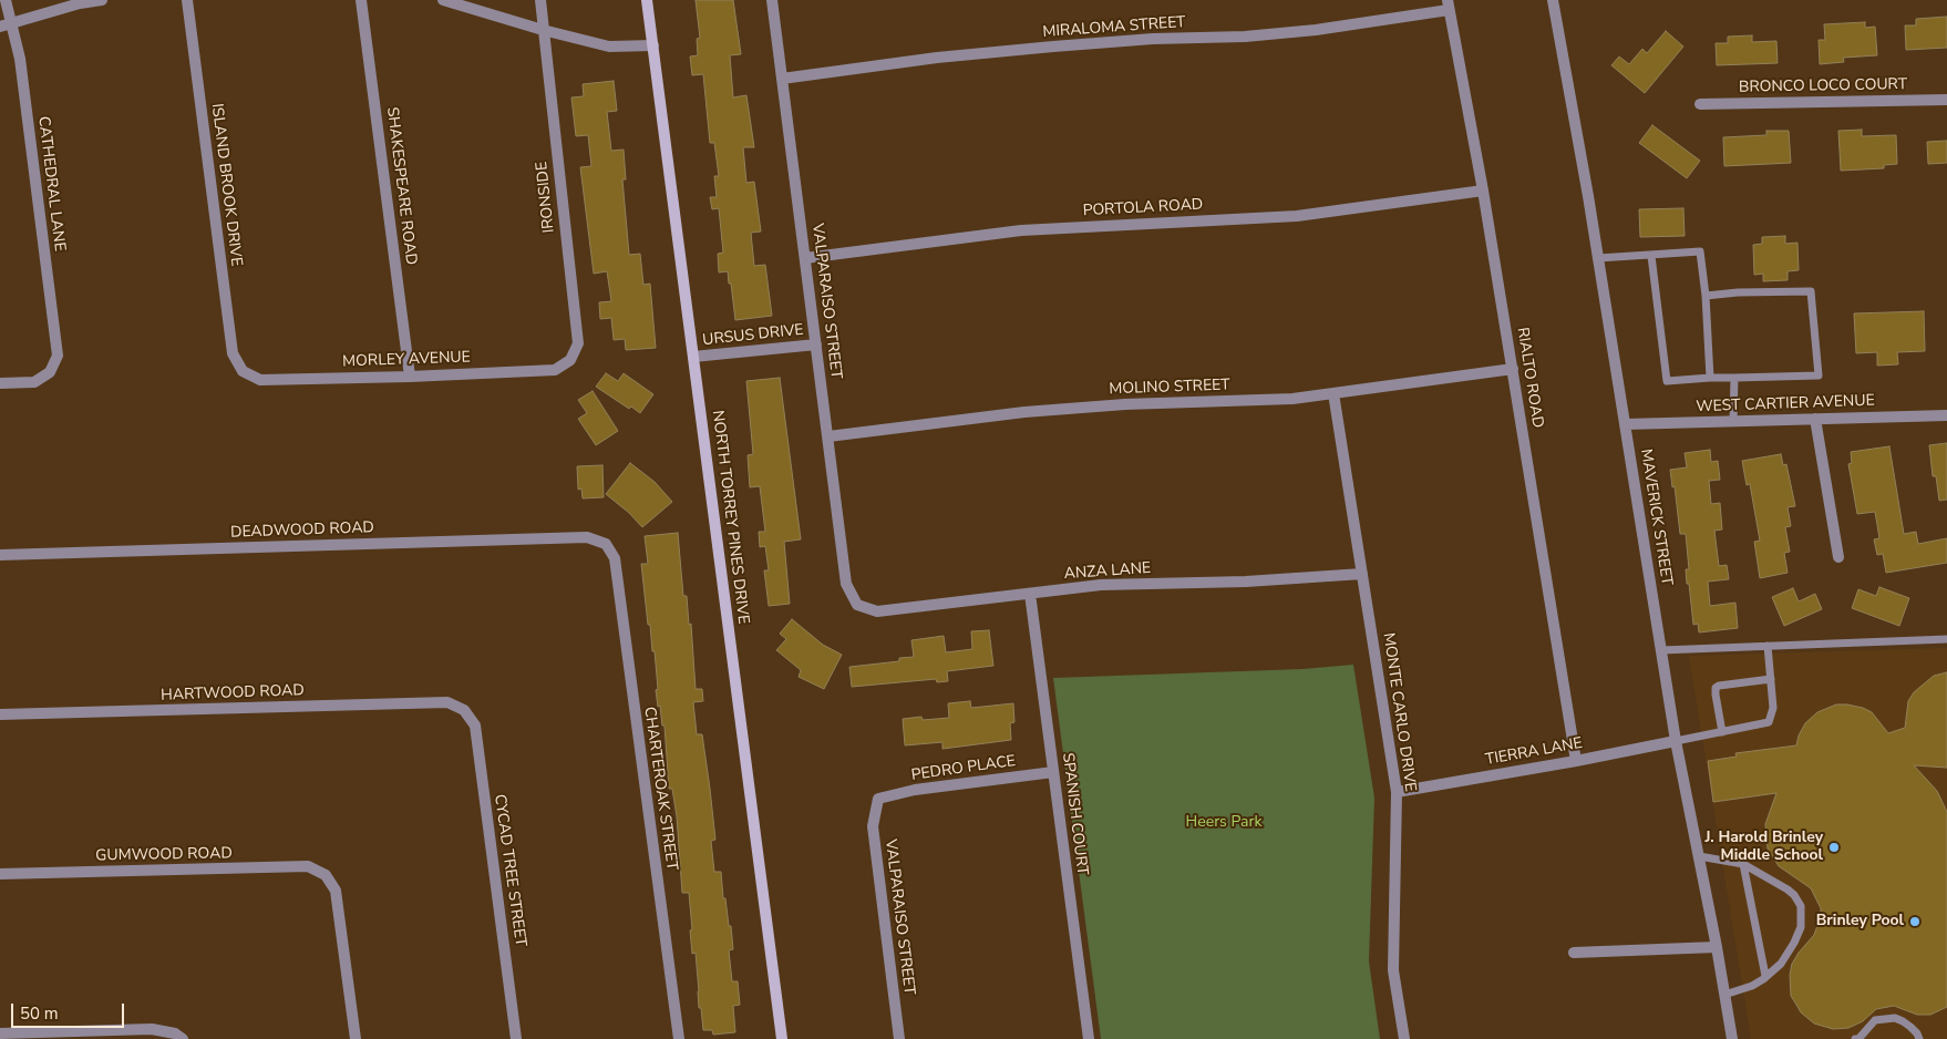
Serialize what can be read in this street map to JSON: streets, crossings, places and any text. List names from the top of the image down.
{
  "streets": {
    "main road": ["NORTH TORREY PINES DRIVE"],
    "street": [
      "MIRALOMA STREET",
      "BRONCO LOCO COURT",
      "CATHEDRAL LANE",
      "ISLAND BROOK DRIVE",
      "SHAKESPEARE ROAD",
      "IRONSIDE",
      "PORTOLA ROAD",
      "VALPARAISO STREET",
      "URSUS DRIVE",
      "MORLEY AVENUE",
      "RIALTO ROAD",
      "MOLINO STREET",
      "WEST CARTIER AVENUE",
      "MAVERICK STREET",
      "DEADWOOD ROAD",
      "ANZA LANE",
      "HARTWOOD ROAD",
      "MONTE CARLO DRIVE",
      "TIERRA LANE",
      "PEDRO PLACE",
      "CHARTEROAK STREET",
      "SPANISH COURT",
      "GUMWOOD ROAD",
      "CYCAD TREE STREET"
    ]
  },
  "crossings": [
    ["MIRALOMA STREET", "VALPARAISO STREET"],
    ["MIRALOMA STREET", "RIALTO ROAD"],
    ["ISLAND BROOK DRIVE", "MORLEY AVENUE"],
    ["SHAKESPEARE ROAD", "MORLEY AVENUE"],
    ["IRONSIDE", "MORLEY AVENUE"],
    ["PORTOLA ROAD", "VALPARAISO STREET"],
    ["PORTOLA ROAD", "RIALTO ROAD"],
    ["VALPARAISO STREET", "URSUS DRIVE"],
    ["VALPARAISO STREET", "MOLINO STREET"],
    ["VALPARAISO STREET", "ANZA LANE"],
    ["VALPARAISO STREET", "PEDRO PLACE"],
    ["URSUS DRIVE", "NORTH TORREY PINES DRIVE"],
    ["RIALTO ROAD", "MOLINO STREET"],
    ["RIALTO ROAD", "TIERRA LANE"],
    ["MOLINO STREET", "MONTE CARLO DRIVE"],
    ["WEST CARTIER AVENUE", "MAVERICK STREET"],
    ["MAVERICK STREET", "TIERRA LANE"],
    ["DEADWOOD ROAD", "CHARTEROAK STREET"],
    ["ANZA LANE", "MONTE CARLO DRIVE"],
    ["ANZA LANE", "SPANISH COURT"],
    ["HARTWOOD ROAD", "CYCAD TREE STREET"],
    ["MONTE CARLO DRIVE", "TIERRA LANE"],
    ["PEDRO PLACE", "SPANISH COURT"]
  ],
  "parks": ["Heers Park"],
  "places": ["J. Harold Brinley Middle School", "Brinley Pool"],
  "scale_bar": "50 m"
}
